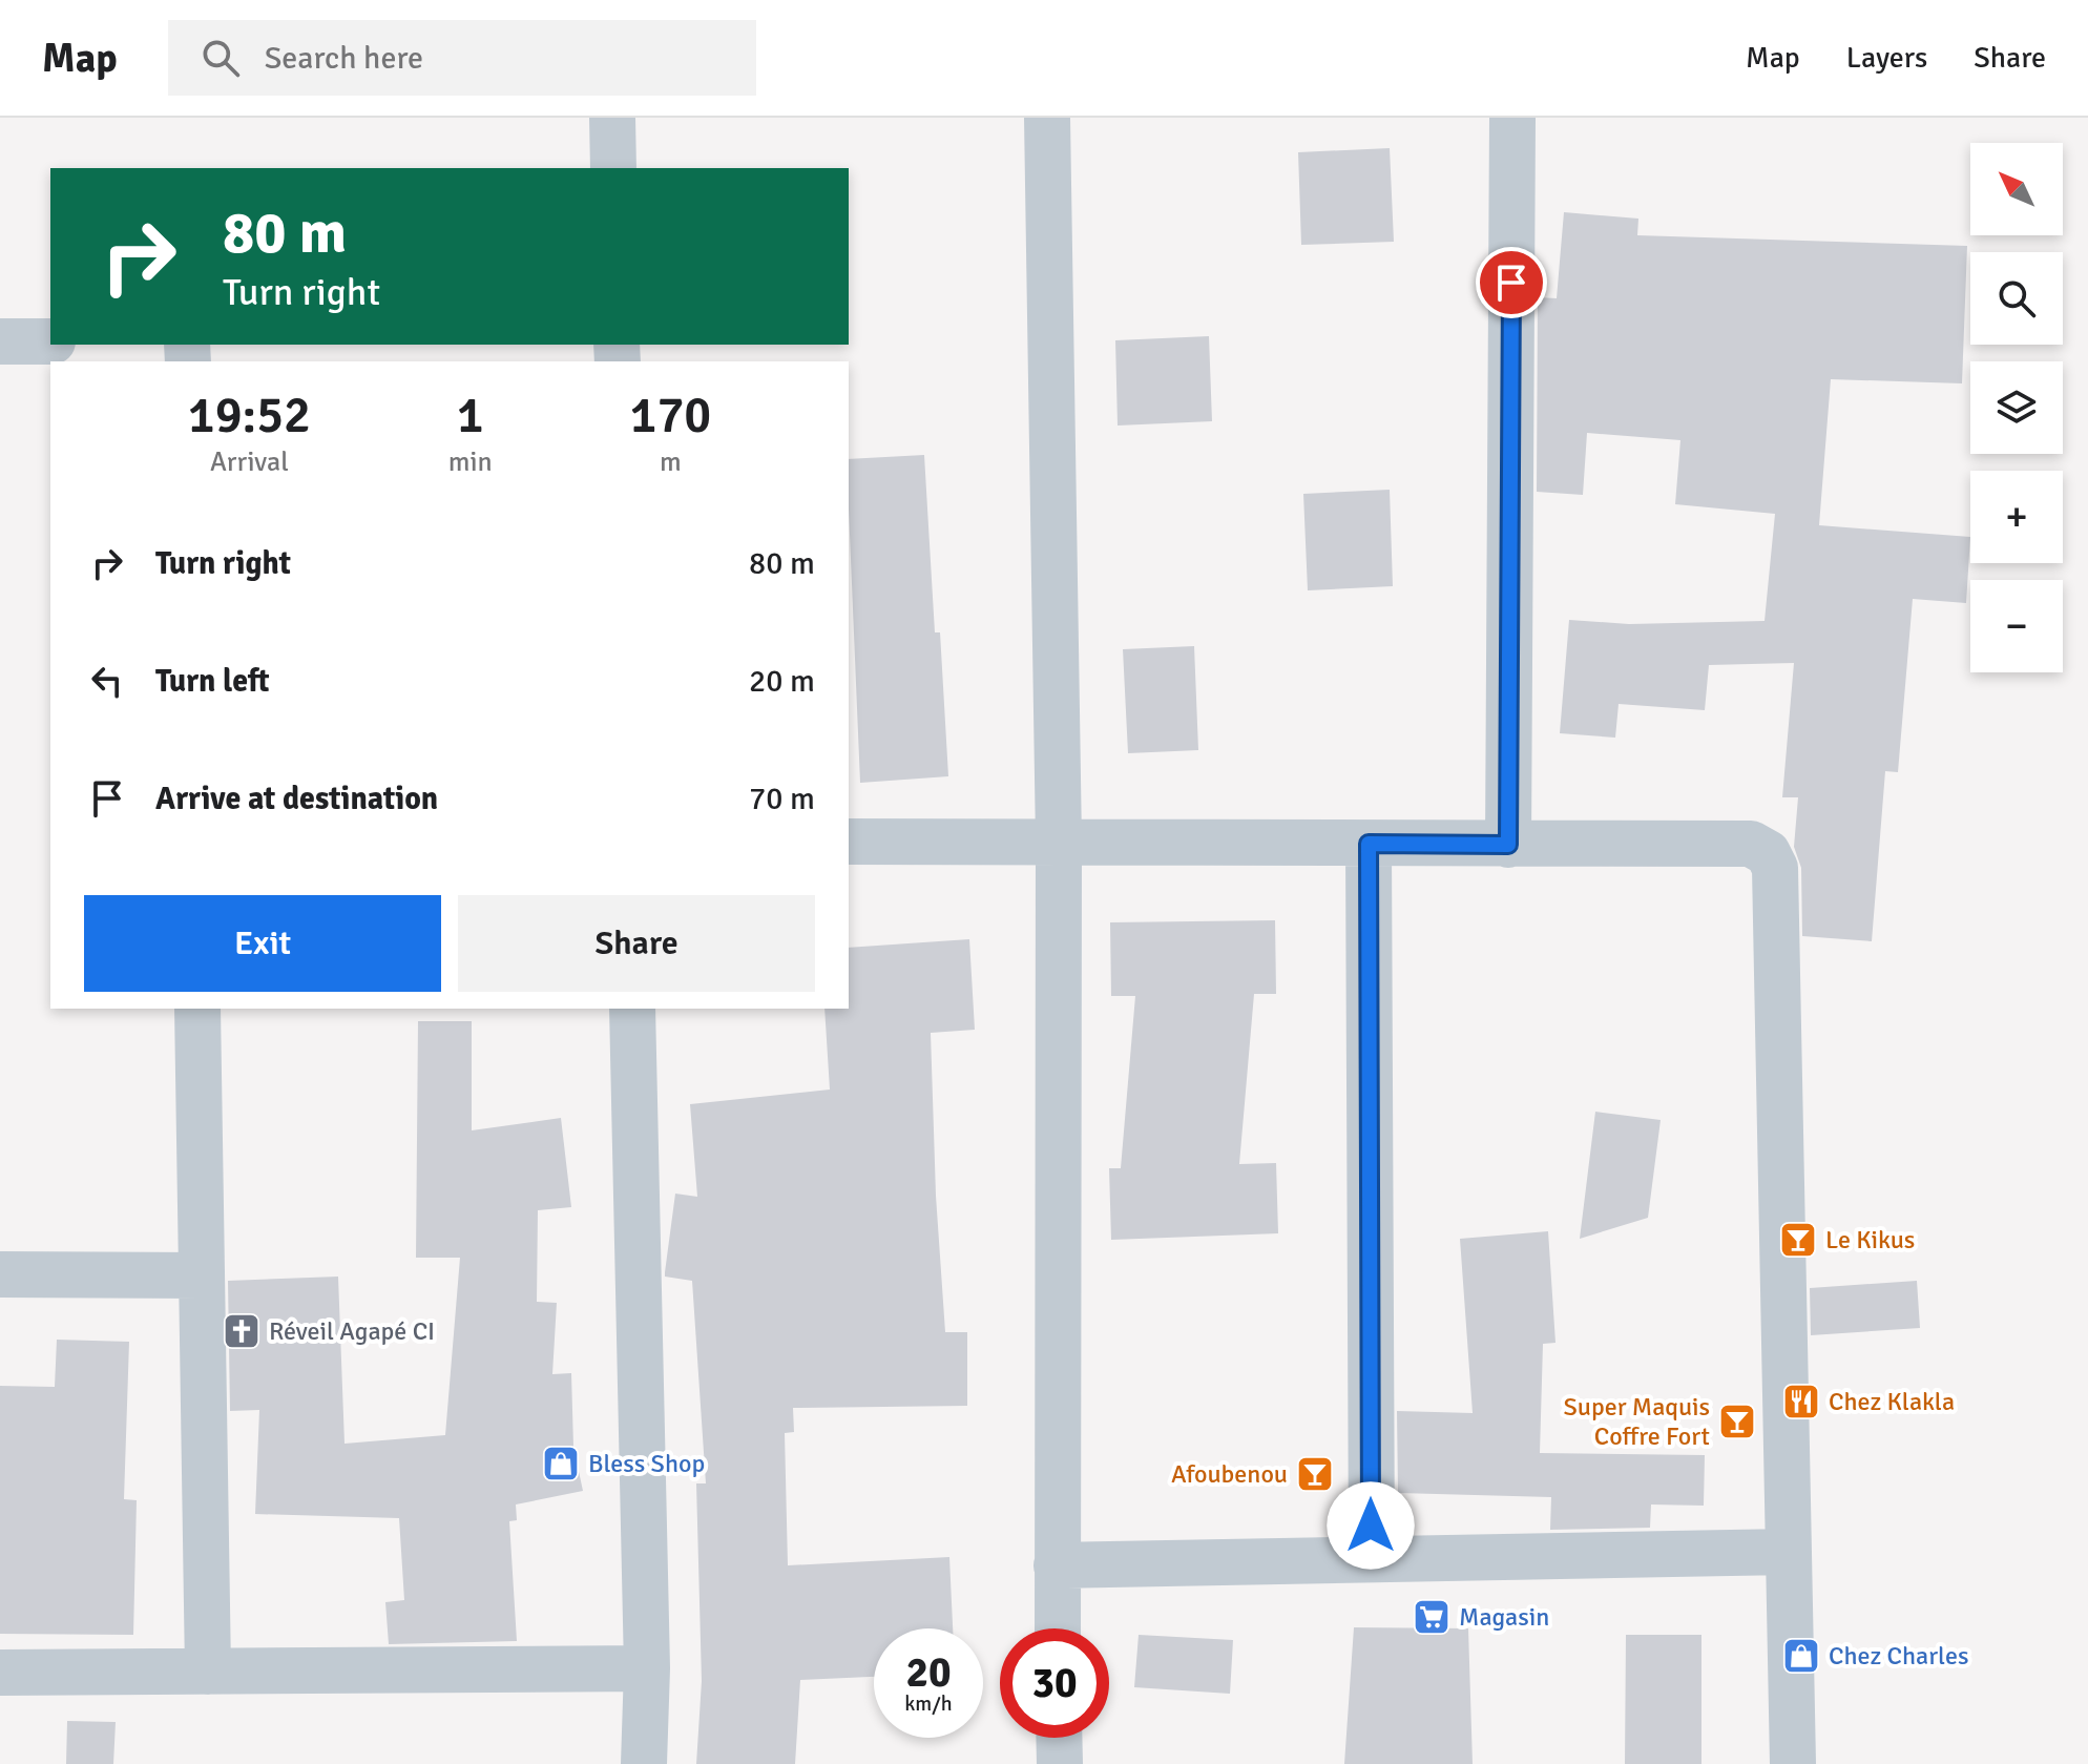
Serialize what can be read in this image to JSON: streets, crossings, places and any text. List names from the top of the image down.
{
  "places": {
    "bar": ["Le Kikus", "Super Maquis Coffre Fort", "Afoubenou"],
    "church": ["Réveil Agapé CI"],
    "restaurant": ["Chez Klakla"],
    "shop": ["Bless Shop", "Chez Charles"],
    "supermarket": ["Magasin"]
  },
  "north": "top left",
  "page": {
    "header": "Map",
    "search": "Search here",
    "nav": ["Map", "Layers", "Share"],
    "map_buttons": ["+", "−"],
    "turn": ["80 m", "Turn right"],
    "eta": [
      "19:52",
      "Arrival",
      "1",
      "min",
      "170",
      "m"
    ],
    "list": [
      {
        "name": "Turn right",
        "value": "80 m"
      },
      {
        "name": "Turn left",
        "value": "20 m"
      },
      {
        "name": "Arrive at destination",
        "value": "70 m"
      }
    ],
    "buttons": ["Exit", "Share"],
    "speed": "20 km/h",
    "limit": "30"
  }
}
